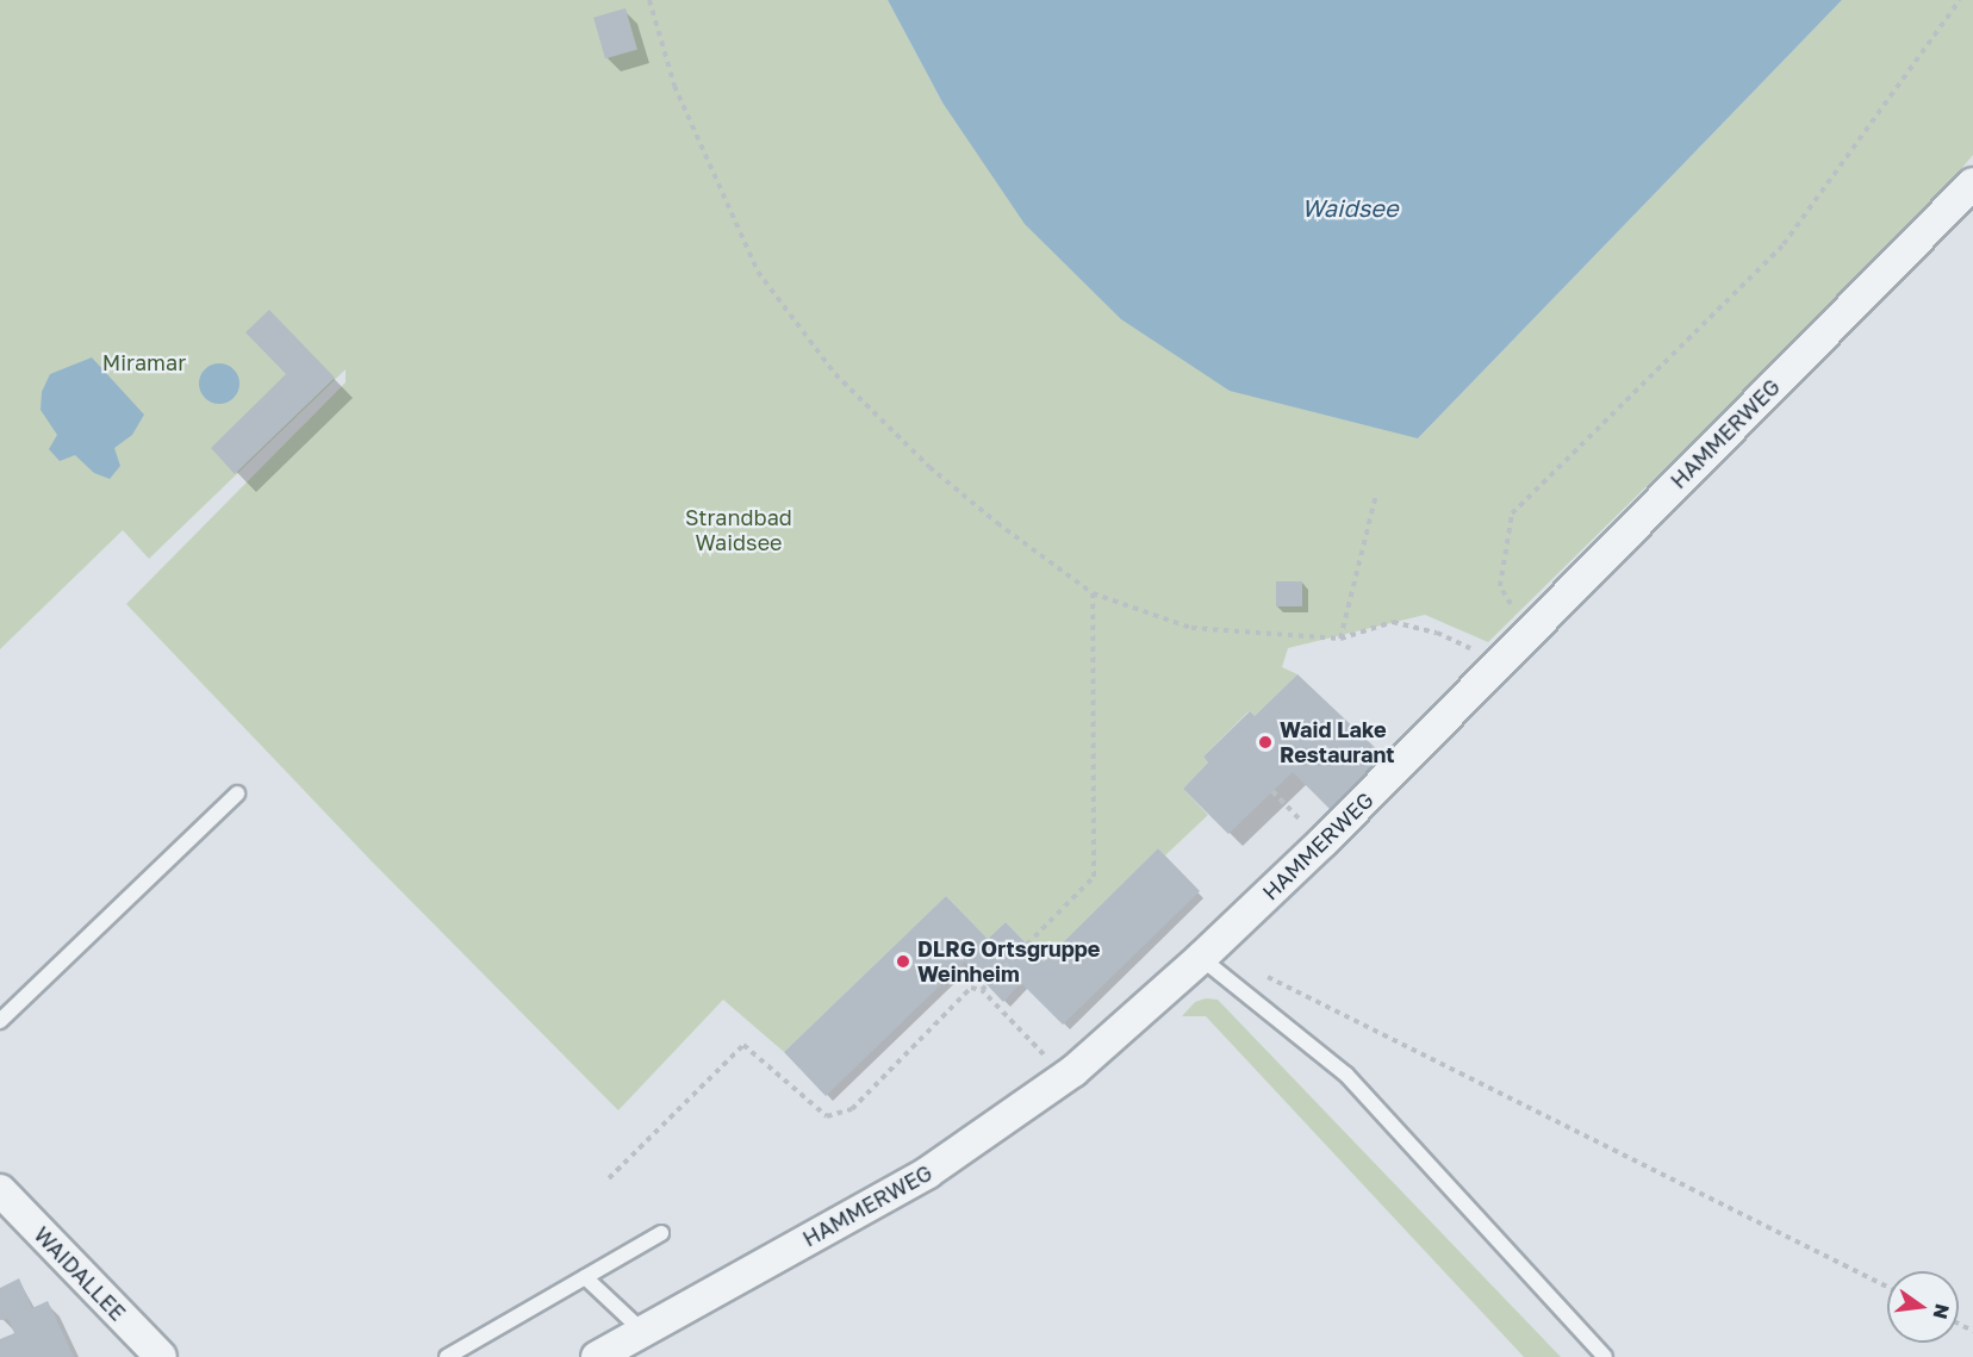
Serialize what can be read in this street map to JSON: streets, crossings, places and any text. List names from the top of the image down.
{
  "streets": {
    "street": ["HAMMERWEG", "WAIDALLEE"]
  },
  "water": ["Waidsee"],
  "parks": ["Miramar", "Strandbad Waidsee"],
  "places": ["Waid Lake Restaurant", "DLRG Ortsgruppe Weinheim"],
  "north": "right"
}
